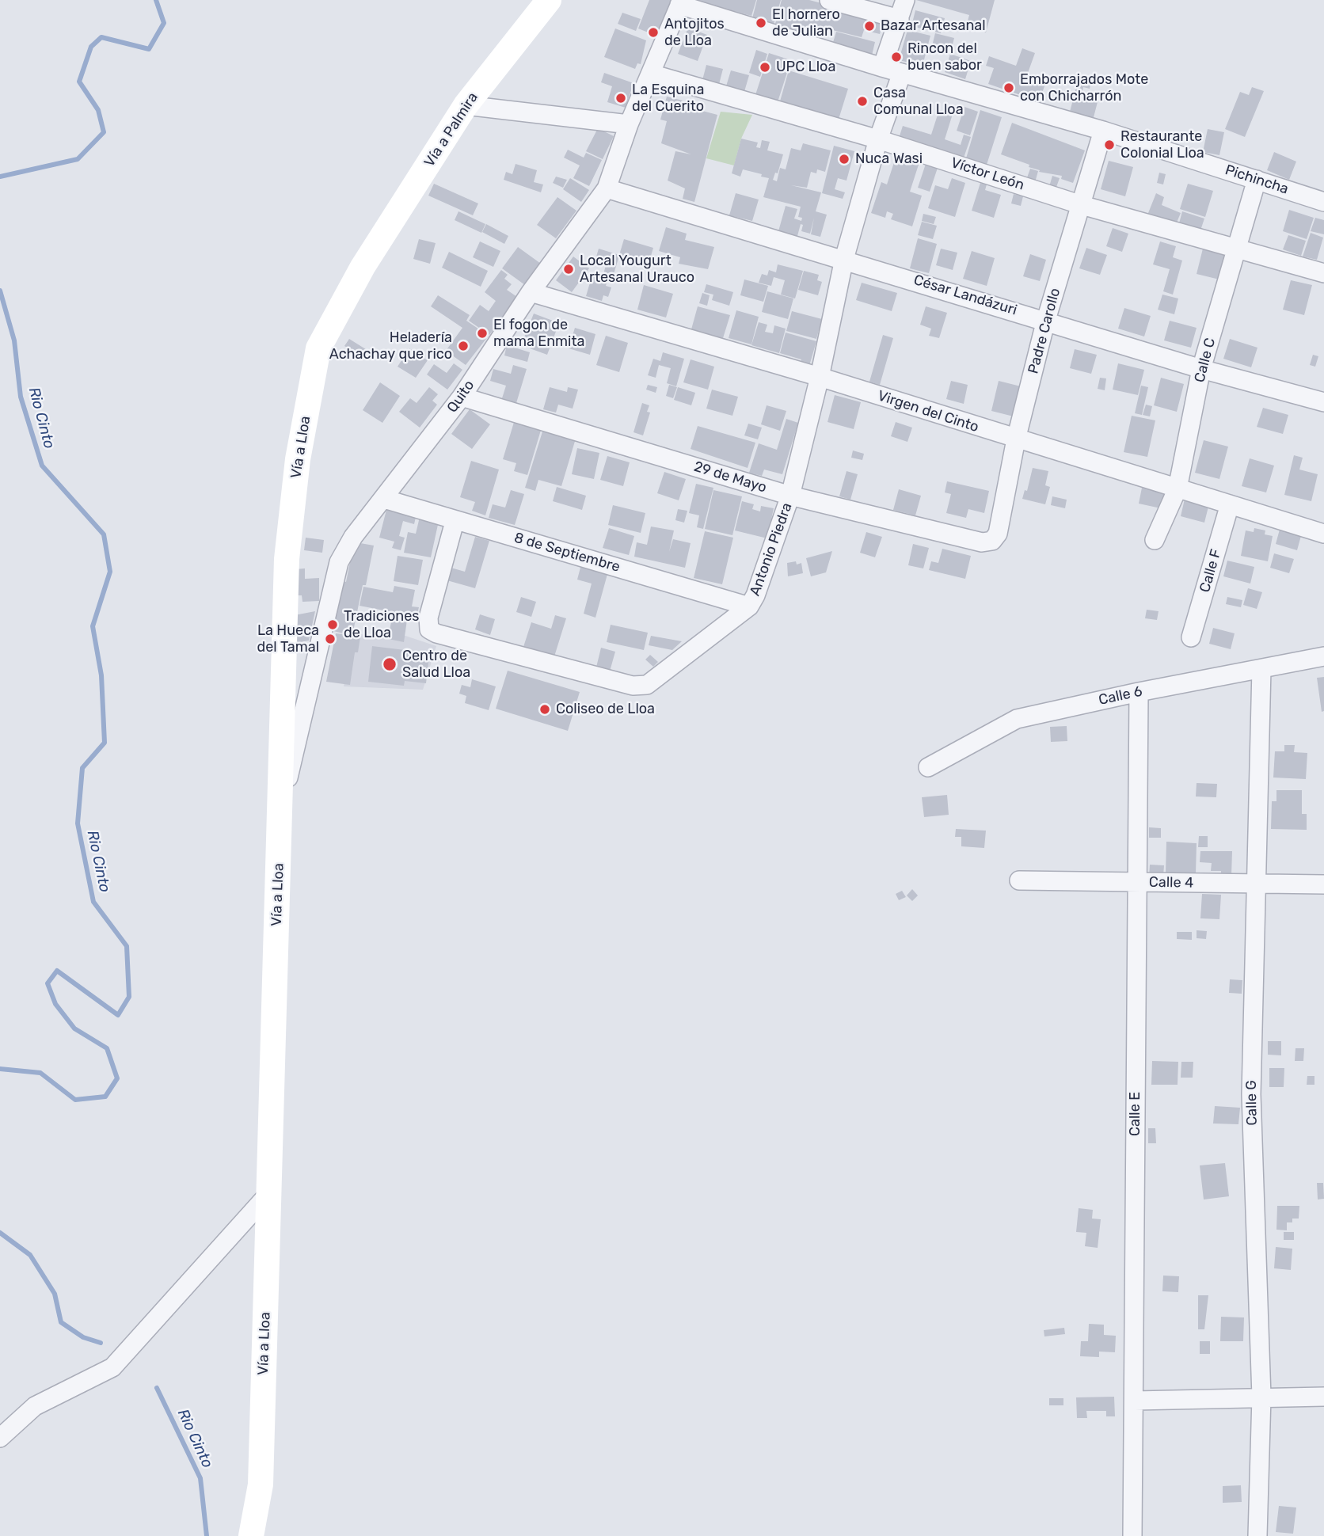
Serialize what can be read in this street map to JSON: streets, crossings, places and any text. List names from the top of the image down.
{
  "streets": {
    "street": [
      "Vía a Palmira",
      "Víctor León",
      "Pichincha",
      "César Landázuri",
      "Padre Carollo",
      "Calle C",
      "Quito",
      "Virgen del Cinto",
      "Vía a Lloa",
      "29 de Mayo",
      "Antonio Piedra",
      "8 de Septiembre",
      "Calle F",
      "Calle 6",
      "Calle 4",
      "Calle G",
      "Calle E"
    ]
  },
  "crossings": [
    ["Vía a Palmira", "Vía a Lloa"],
    ["Víctor León", "Padre Carollo"],
    ["Víctor León", "Calle C"],
    ["Víctor León", "Quito"],
    ["Víctor León", "Antonio Piedra"],
    ["Pichincha", "Padre Carollo"],
    ["Pichincha", "Calle C"],
    ["Pichincha", "Quito"],
    ["Pichincha", "Antonio Piedra"],
    ["César Landázuri", "Padre Carollo"],
    ["César Landázuri", "Calle C"],
    ["César Landázuri", "Quito"],
    ["César Landázuri", "Antonio Piedra"],
    ["Padre Carollo", "Virgen del Cinto"],
    ["Padre Carollo", "29 de Mayo"],
    ["Calle C", "Virgen del Cinto"],
    ["Quito", "Virgen del Cinto"],
    ["Quito", "Vía a Lloa"],
    ["Quito", "29 de Mayo"],
    ["Quito", "8 de Septiembre"],
    ["Virgen del Cinto", "Antonio Piedra"],
    ["Virgen del Cinto", "Calle F"],
    ["29 de Mayo", "Antonio Piedra"],
    ["Antonio Piedra", "8 de Septiembre"],
    ["Calle 6", "Calle G"],
    ["Calle 6", "Calle E"],
    ["Calle 4", "Calle G"],
    ["Calle 4", "Calle E"]
  ],
  "water": ["Rio Cinto"],
  "places": [
    "El hornero de Julian",
    "Bazar Artesanal",
    "Antojitos de Lloa",
    "Rincon del buen sabor",
    "UPC Lloa",
    "Emborrajados Mote con Chicharrón",
    "La Esquina del Cuerito",
    "Casa Comunal Lloa",
    "Restaurante Colonial Lloa",
    "Nuca Wasi",
    "Local Yougurt Artesanal Urauco",
    "El fogon de mama Enmita",
    "Heladería Achachay que rico",
    "Tradiciones de Lloa",
    "La Hueca del Tamal",
    "Centro de Salud Lloa",
    "Coliseo de Lloa"
  ]
}
